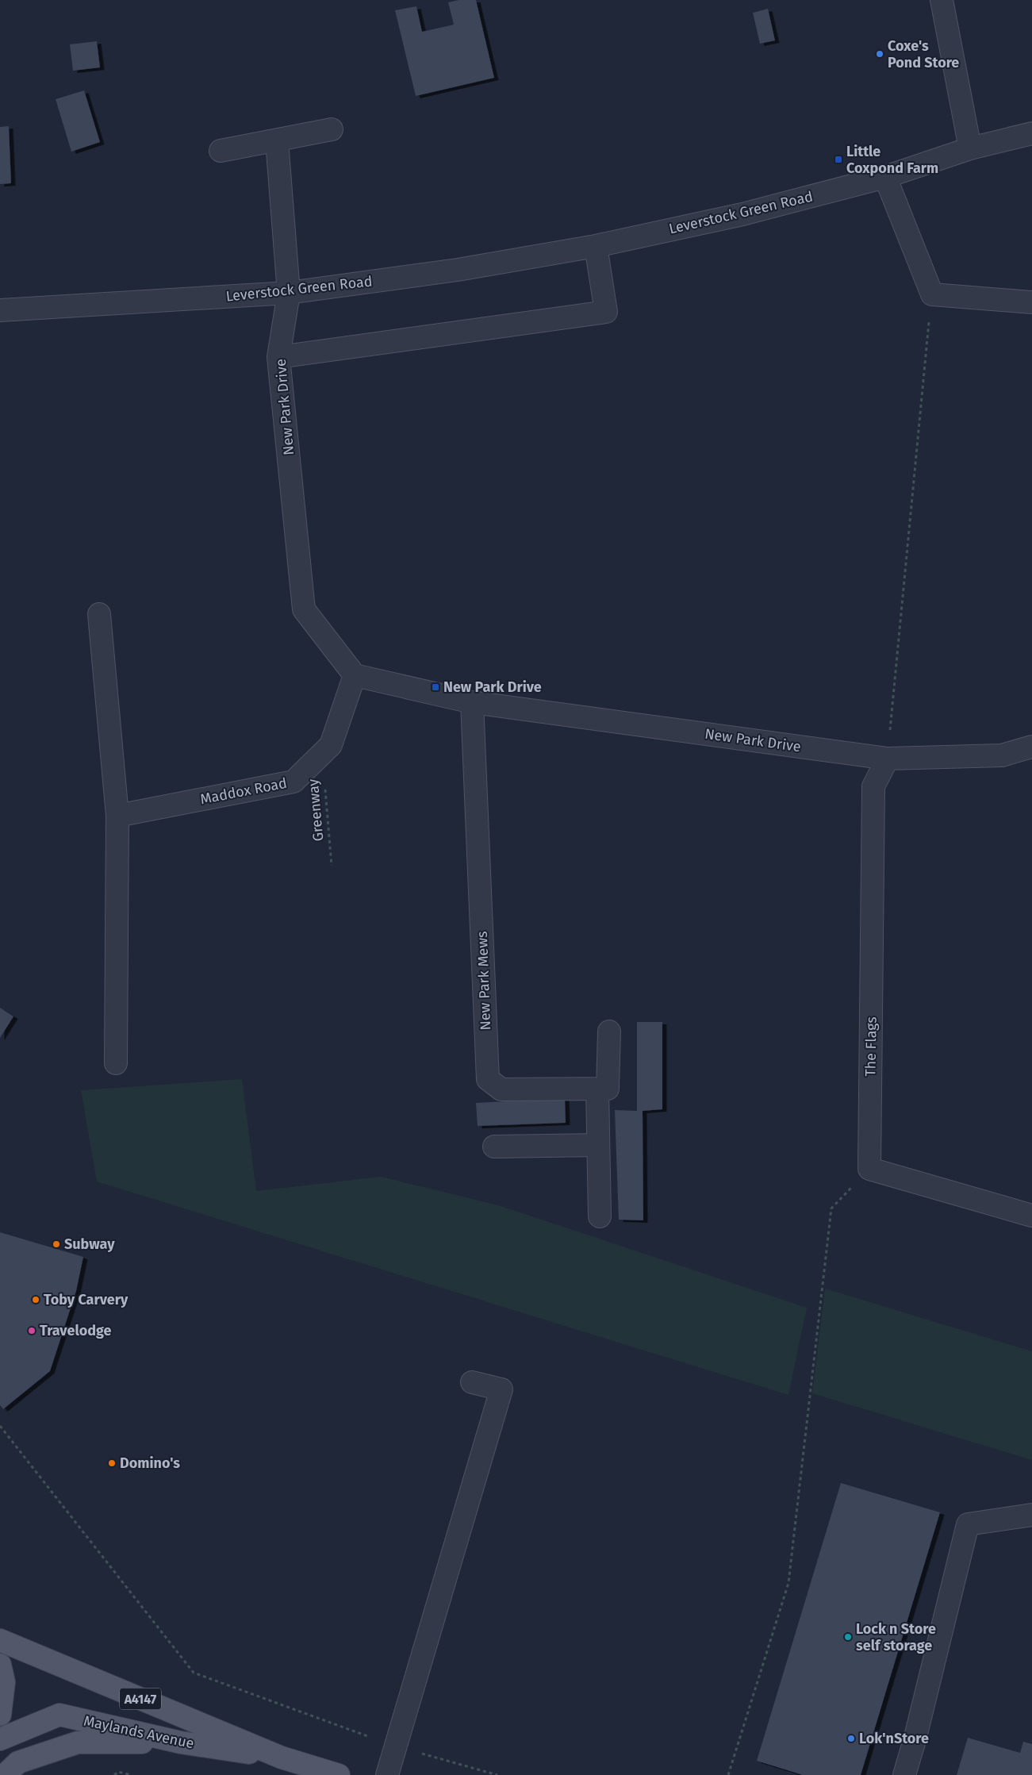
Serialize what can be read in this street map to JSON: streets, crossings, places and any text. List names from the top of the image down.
{
  "streets": {
    "main road": ["A4147", "Maylands Avenue"],
    "street": [
      "Leverstock Green Road",
      "New Park Drive",
      "Maddox Road",
      "New Park Mews",
      "The Flags"
    ],
    "path": ["Greenway"]
  },
  "crossings": [
    ["Leverstock Green Road", "New Park Drive"],
    ["New Park Drive", "Maddox Road"],
    ["New Park Drive", "New Park Mews"],
    ["New Park Drive", "The Flags"],
    ["Maddox Road", "Greenway"]
  ],
  "places": {
    "other": [
      "Coxe's Pond Store",
      "Subway",
      "Toby Carvery",
      "Travelodge",
      "Domino's",
      "Lock n Store self storage",
      "Lok'nStore"
    ],
    "transit": ["Little Coxpond Farm", "New Park Drive"]
  }
}
